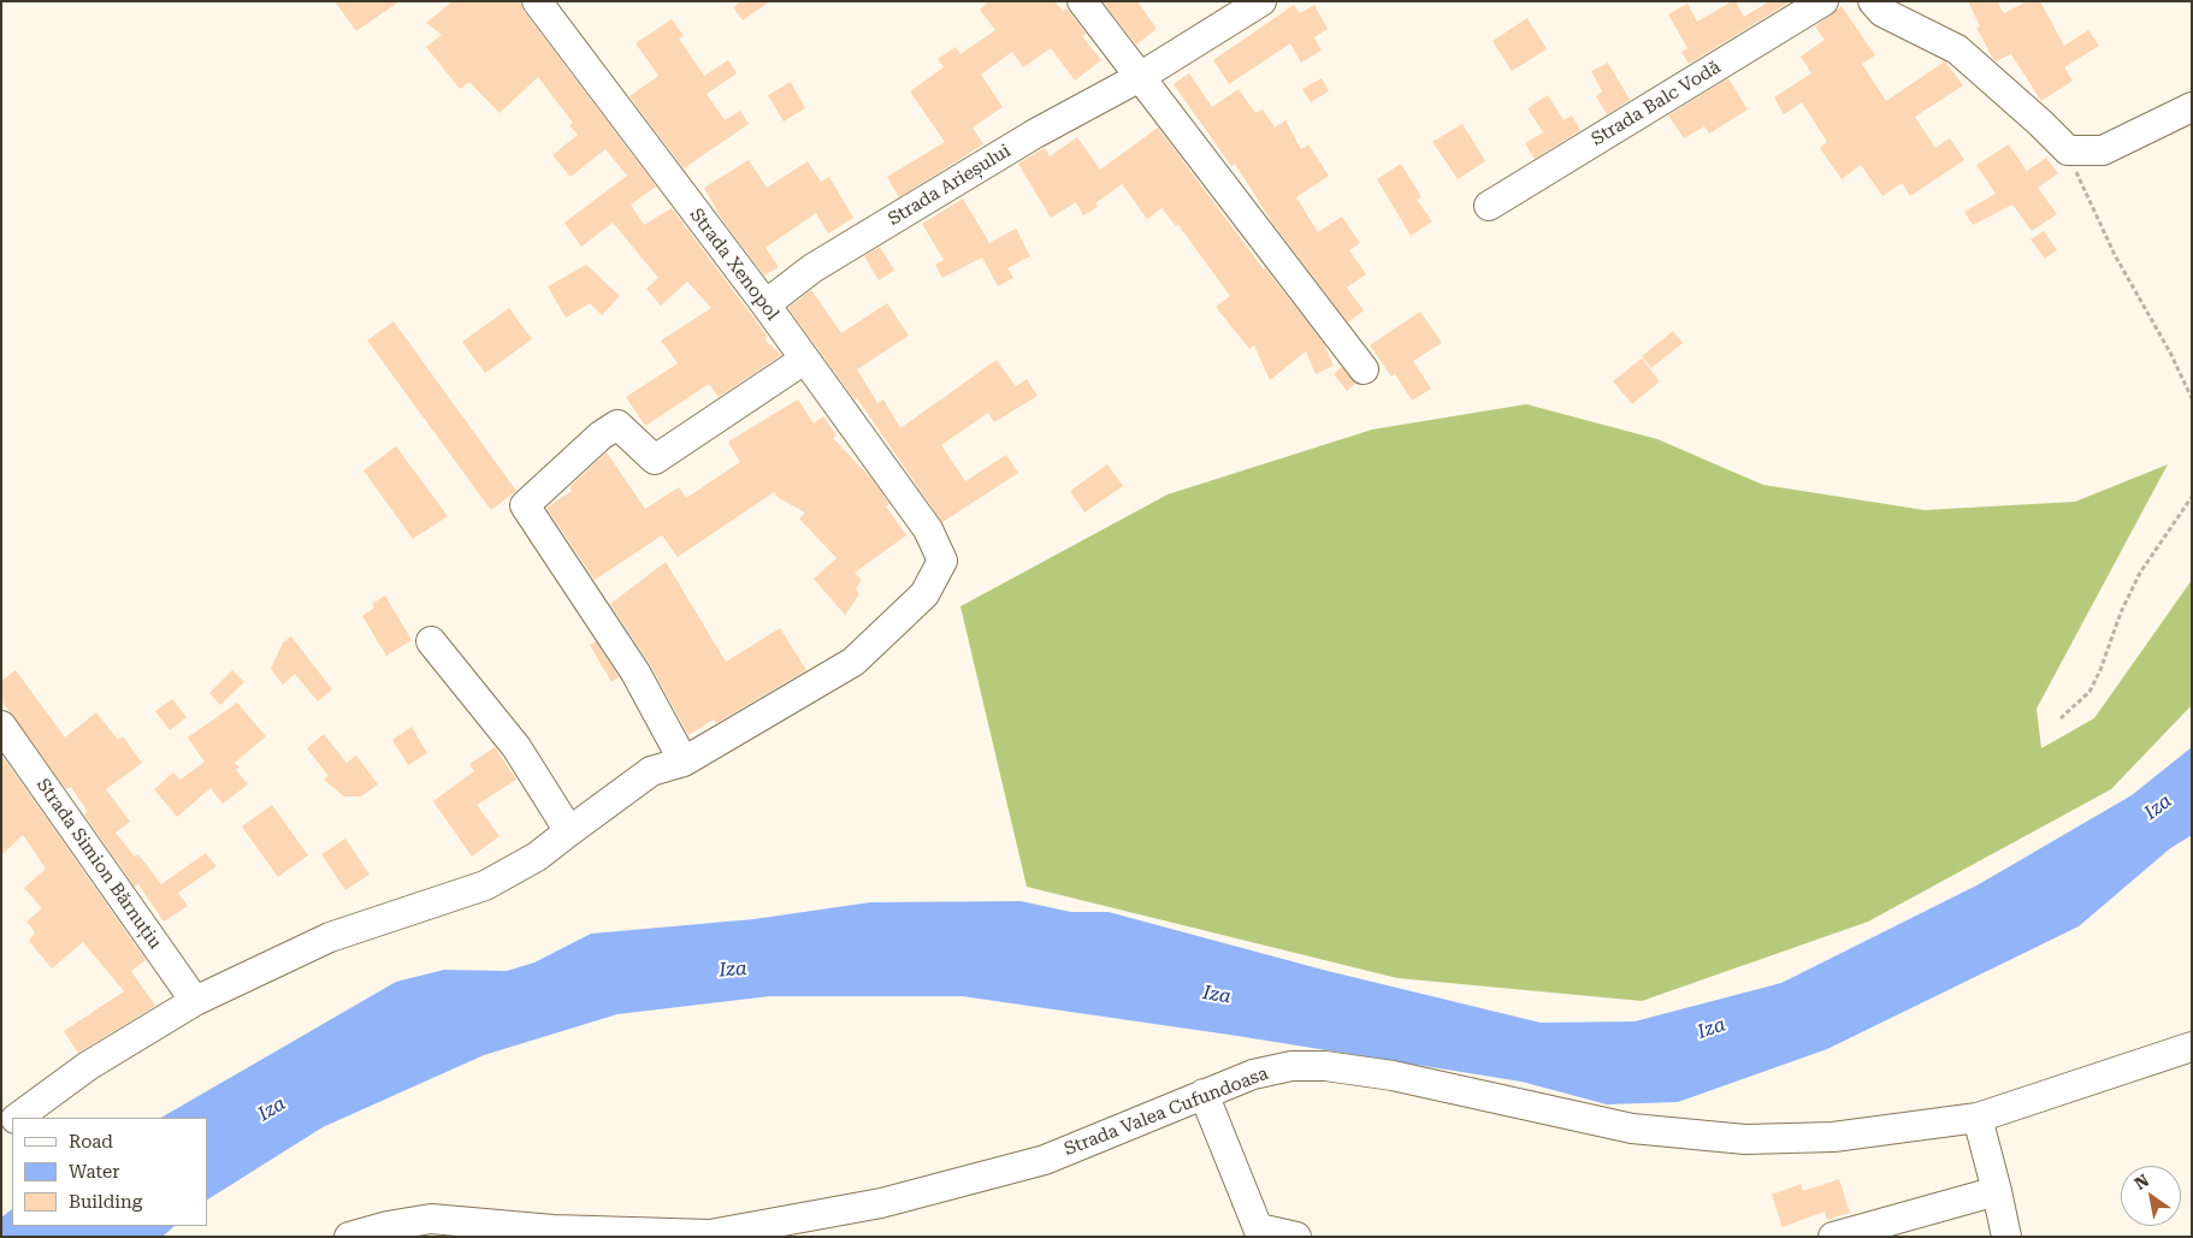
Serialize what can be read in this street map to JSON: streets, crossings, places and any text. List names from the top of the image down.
{
  "streets": {
    "street": [
      "Strada Balc Vodă",
      "Strada Arieșului",
      "Strada Xenopol",
      "Strada Simion Bărnuțiu",
      "Strada Valea Cufundoasa"
    ]
  },
  "crossings": [
    ["Strada Arieșului", "Strada Xenopol"]
  ],
  "water": ["Iza"],
  "legend": ["Road", "Water", "Building"],
  "north": "top left"
}
